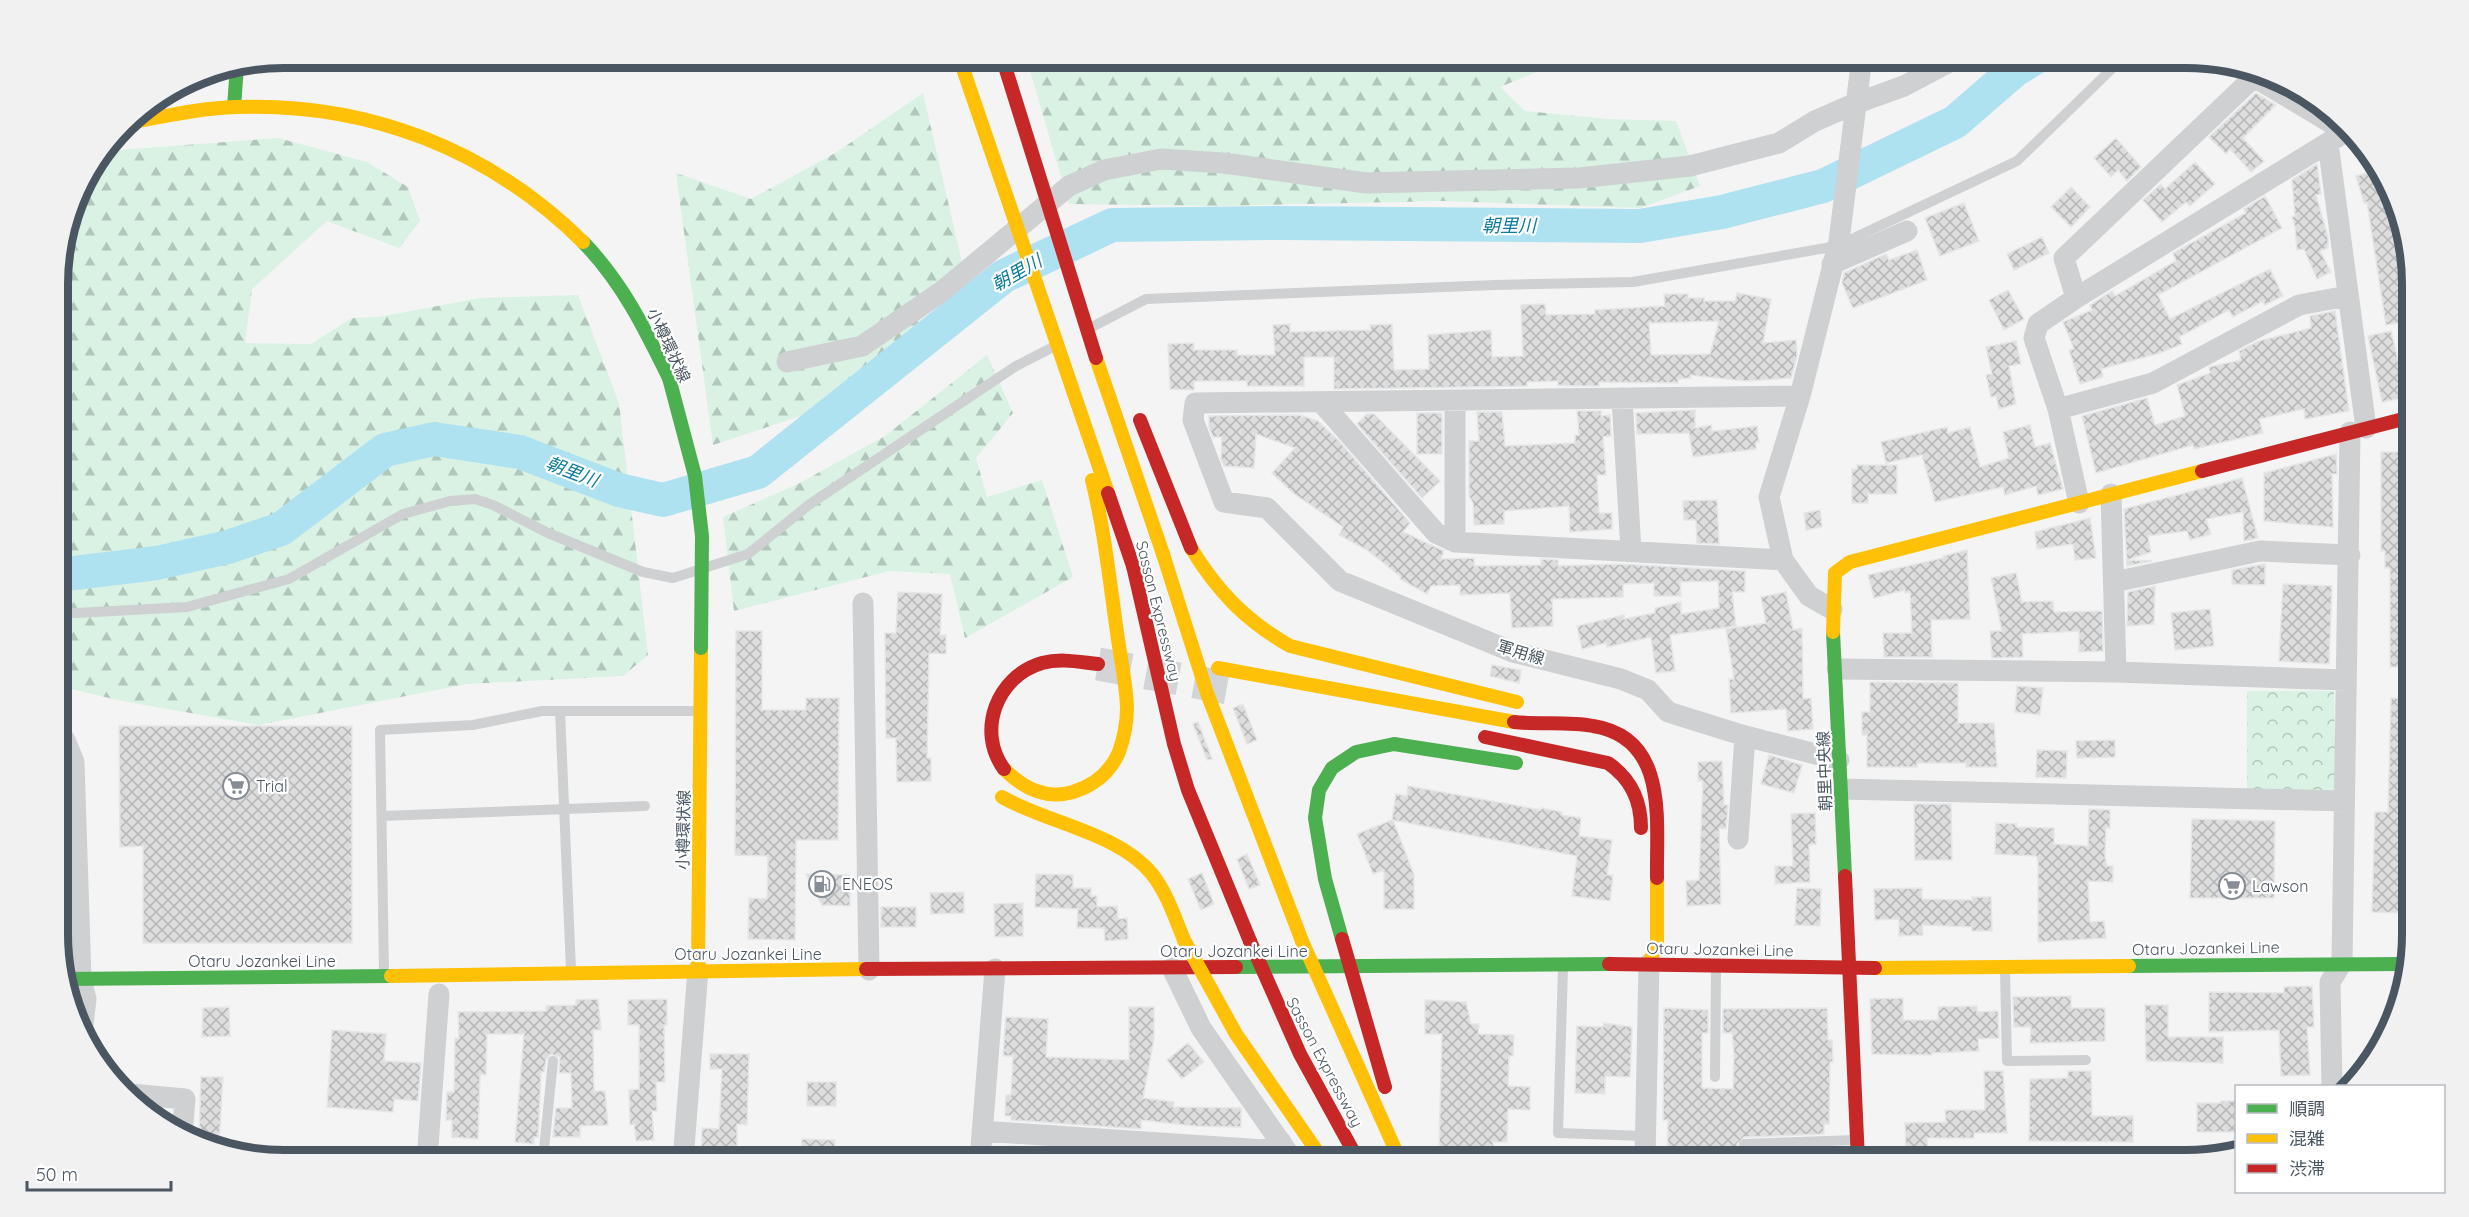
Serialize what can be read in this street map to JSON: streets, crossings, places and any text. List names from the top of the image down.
{
  "streets": {
    "main road": [
      "小樽環状線",
      "Sasson Expressway",
      "朝里中央線",
      "Otaru Jozankei Line"
    ],
    "street": ["軍用線"]
  },
  "crossings": [
    ["小樽環状線", "Otaru Jozankei Line"],
    ["軍用線", "朝里中央線"],
    ["朝里中央線", "Otaru Jozankei Line"]
  ],
  "water": ["朝里川"],
  "places": {
    "supermarket": ["Trial", "Lawson"],
    "fuel station": ["ENEOS"]
  },
  "legend": ["順調", "混雑", "渋滞"],
  "scale_bar": "50 m"
}
